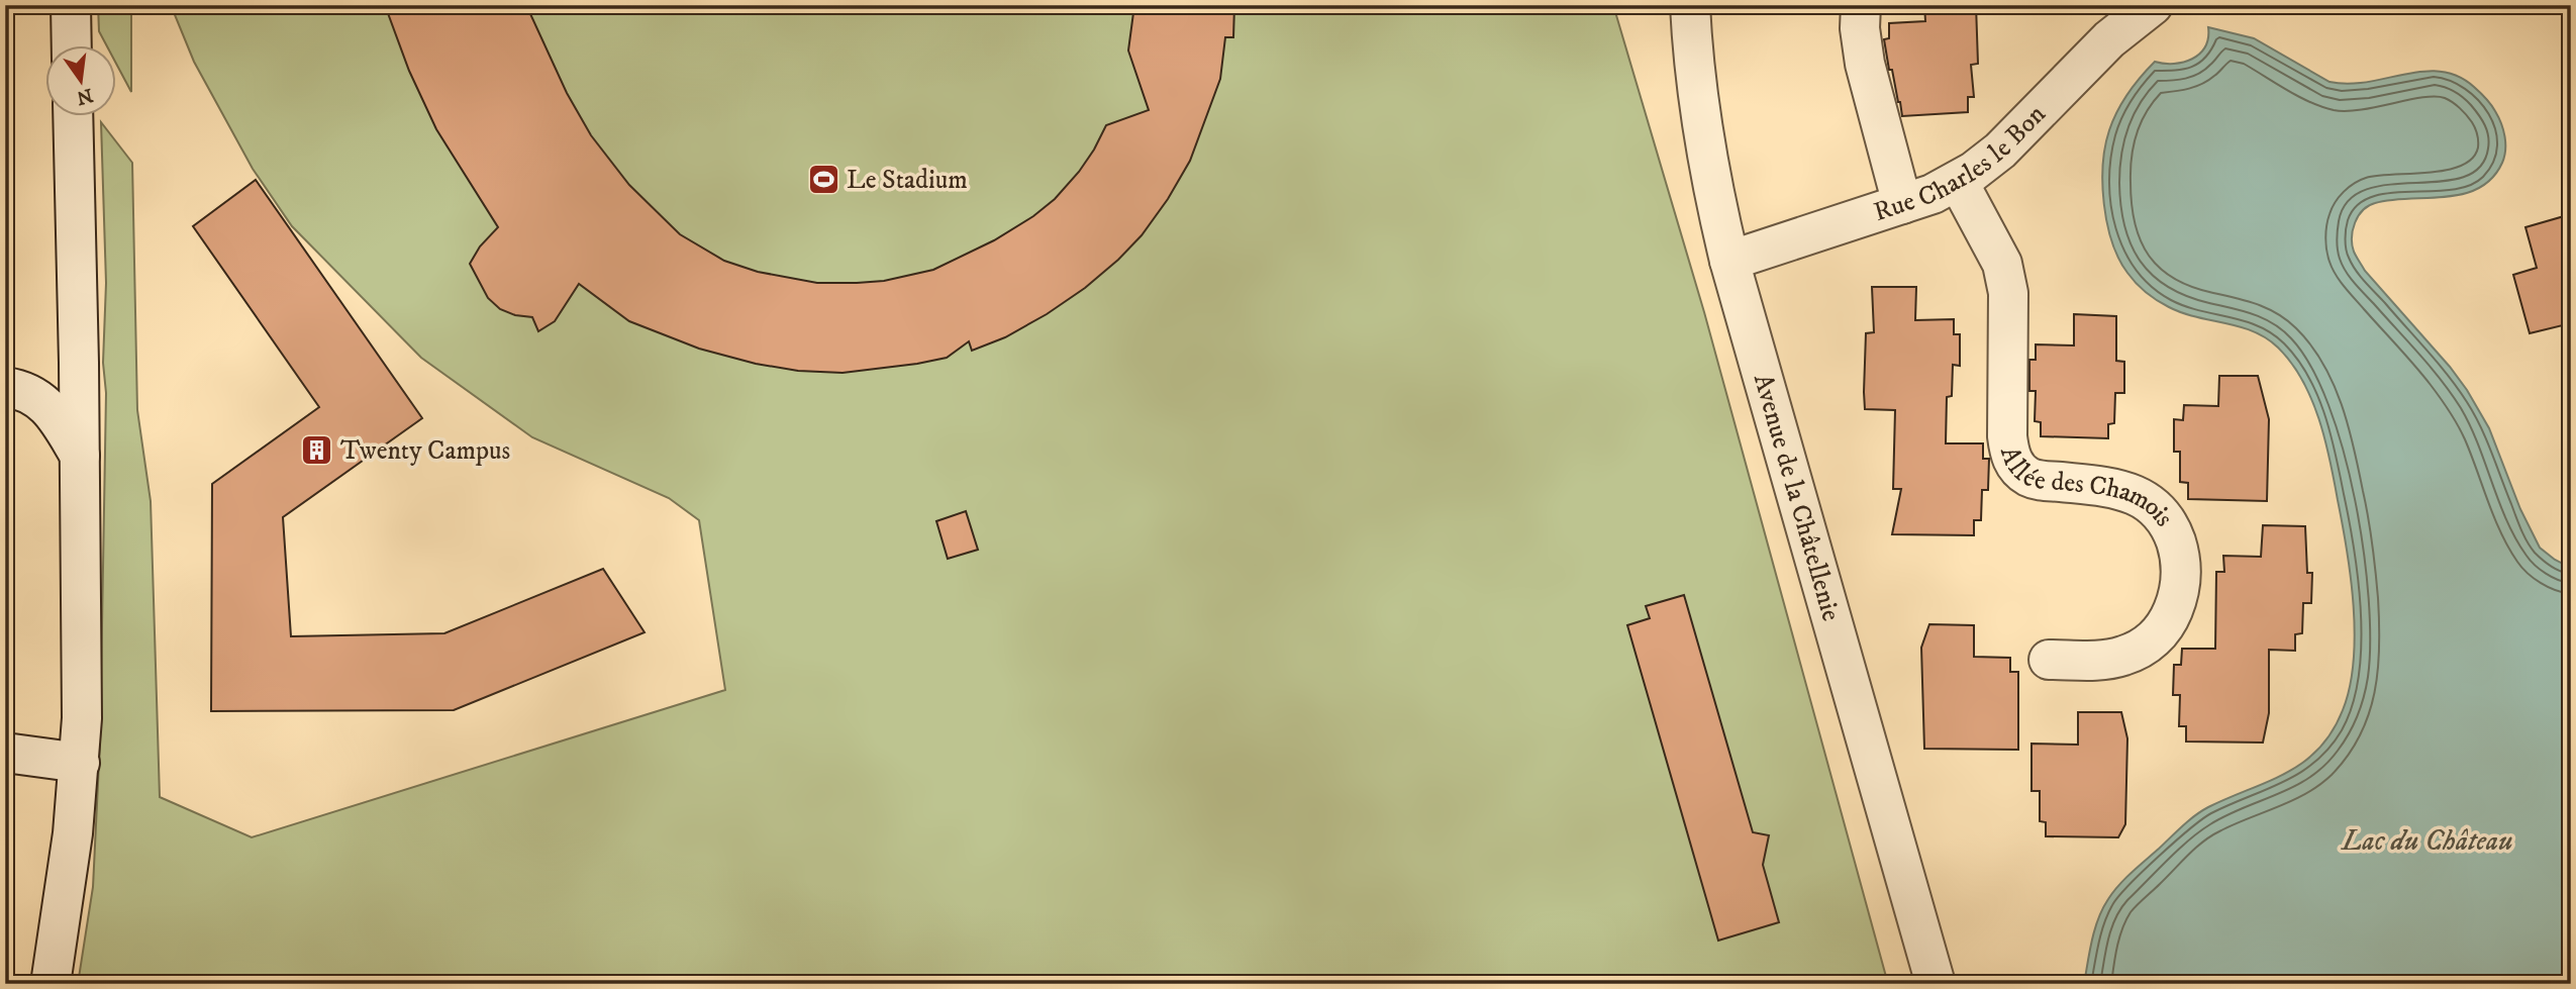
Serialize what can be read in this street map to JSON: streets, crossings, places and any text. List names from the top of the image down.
{
  "streets": {
    "street": ["Rue Charles le Bon", "Allée des Chamois", "Avenue de la Châtellenie"]
  },
  "crossings": [
    ["Rue Charles le Bon", "Allée des Chamois"],
    ["Rue Charles le Bon", "Avenue de la Châtellenie"]
  ],
  "water": ["Lac du Château"],
  "places": {
    "sports": ["Le Stadium"],
    "building": ["Twenty Campus"]
  },
  "north": "bottom"
}
